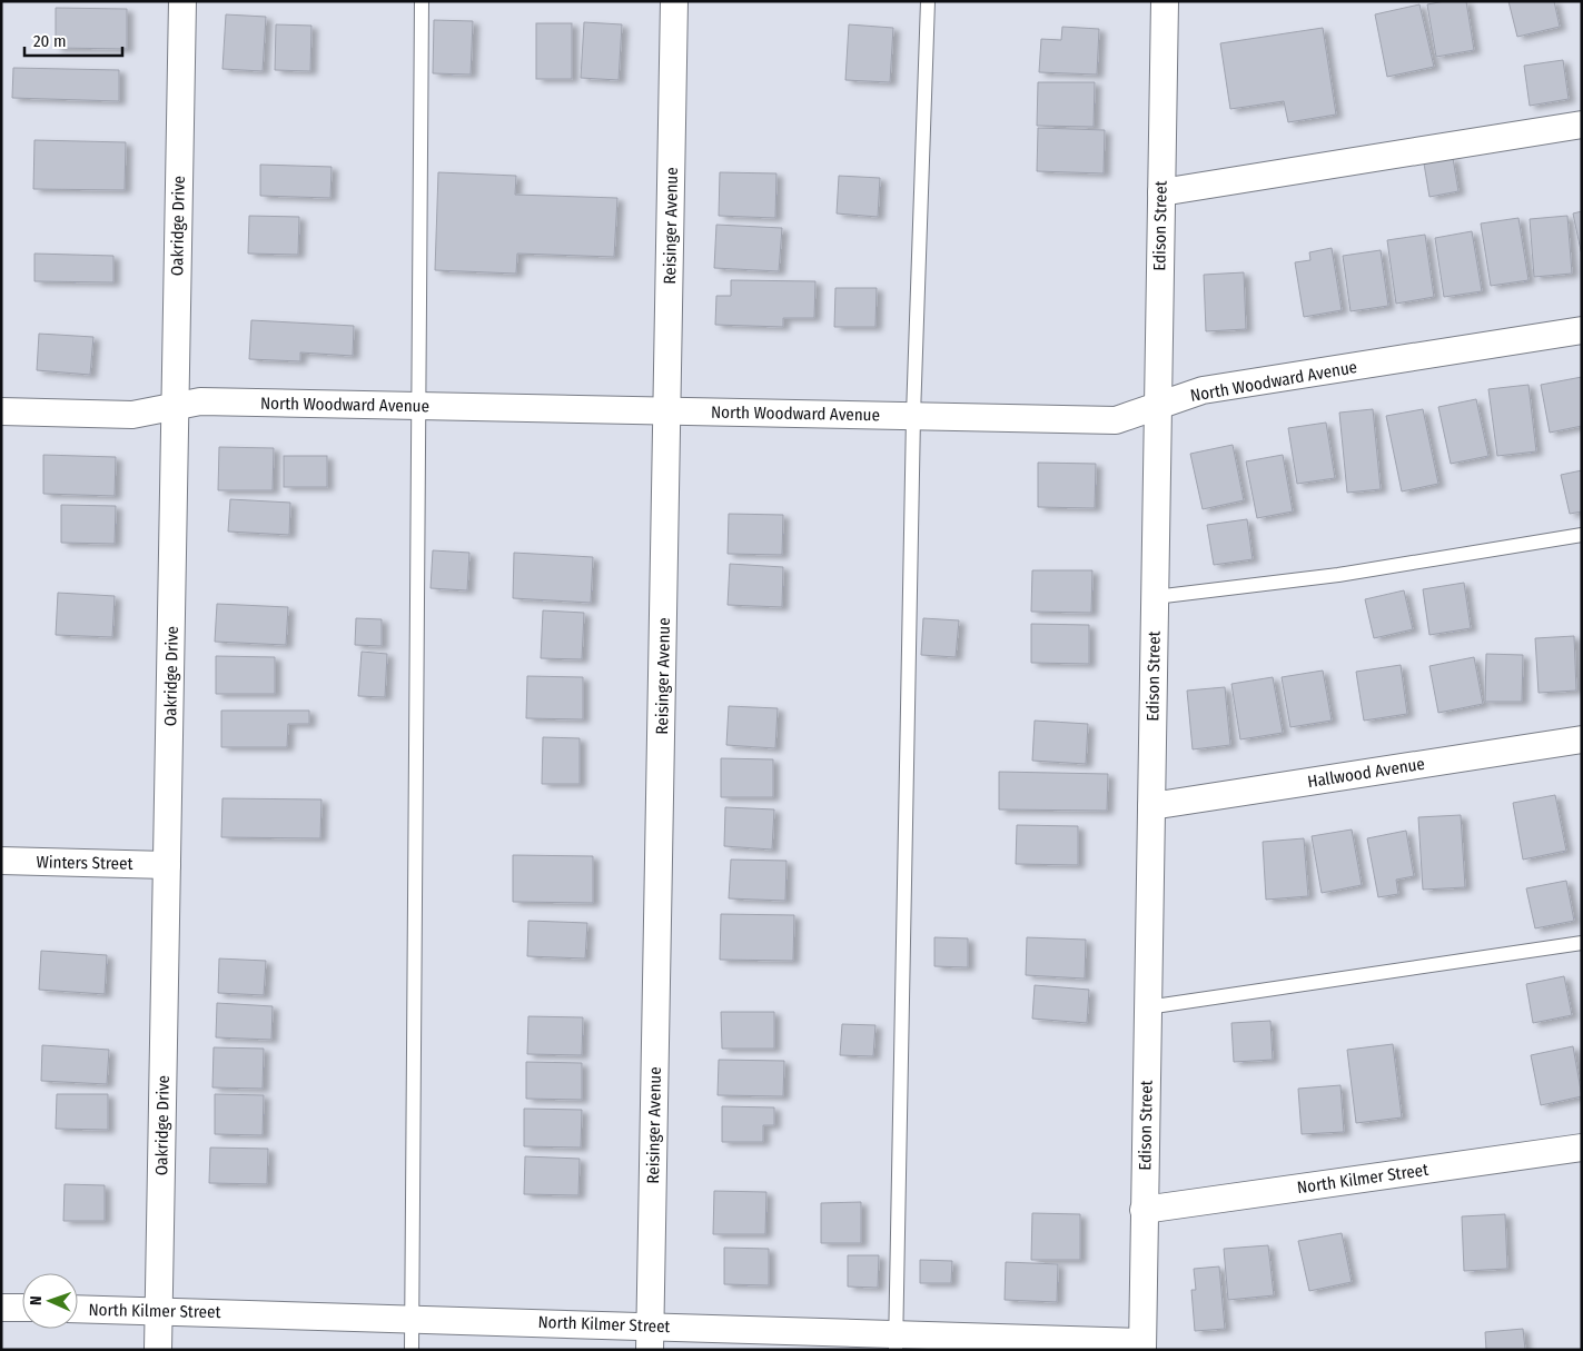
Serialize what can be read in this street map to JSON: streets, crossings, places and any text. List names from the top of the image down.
{
  "streets": {
    "street": [
      "Oakridge Drive",
      "Reisinger Avenue",
      "Edison Street",
      "North Woodward Avenue",
      "Hallwood Avenue",
      "Winters Street",
      "North Kilmer Street"
    ]
  },
  "crossings": [
    ["Oakridge Drive", "North Woodward Avenue"],
    ["Oakridge Drive", "Winters Street"],
    ["Oakridge Drive", "North Kilmer Street"],
    ["Reisinger Avenue", "North Woodward Avenue"],
    ["Reisinger Avenue", "North Kilmer Street"],
    ["Edison Street", "North Woodward Avenue"],
    ["Edison Street", "Hallwood Avenue"],
    ["Edison Street", "North Kilmer Street"]
  ],
  "scale_bar": "20 m",
  "north": "left"
}
